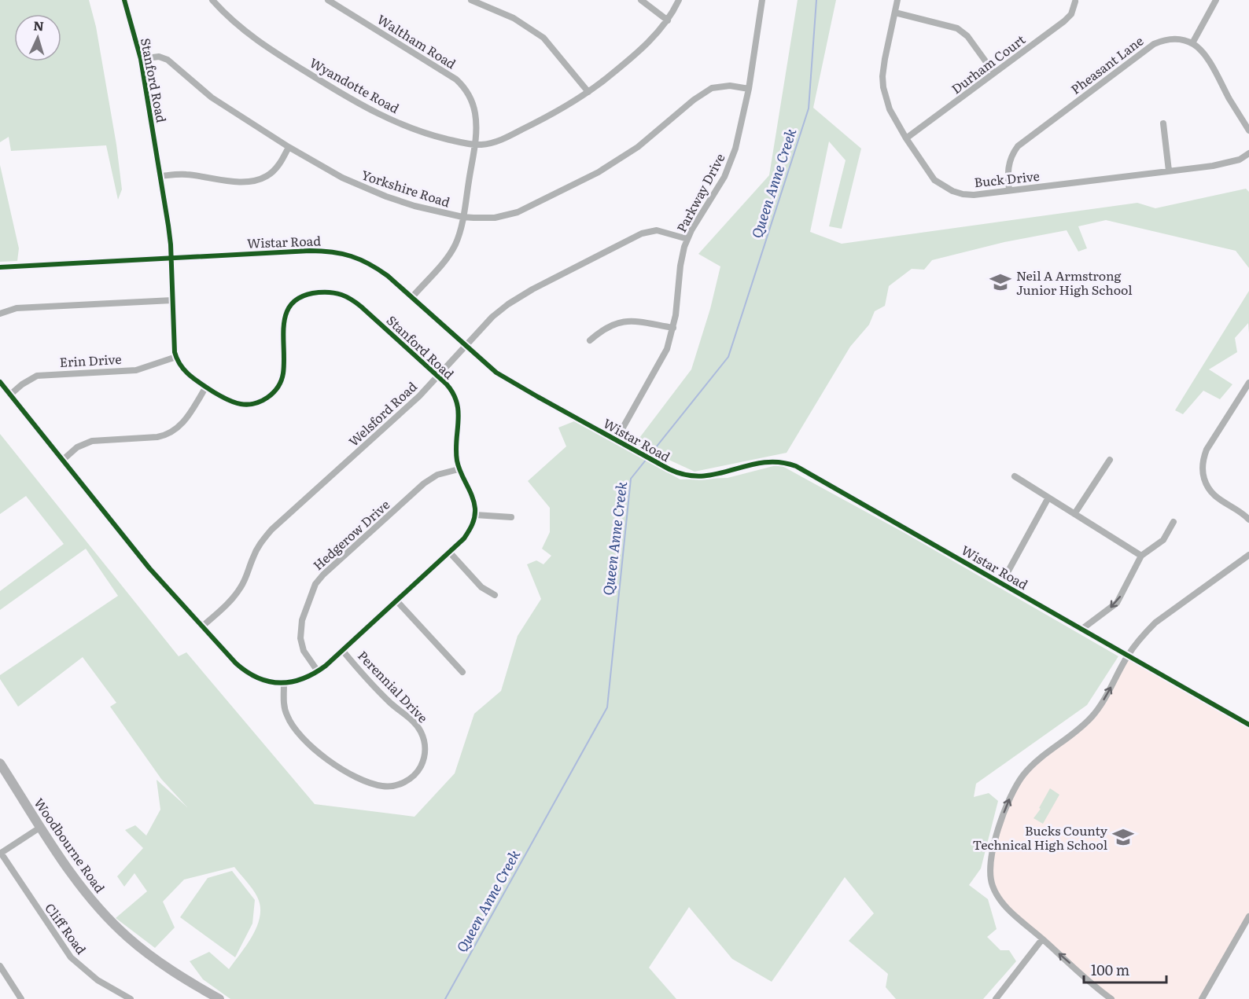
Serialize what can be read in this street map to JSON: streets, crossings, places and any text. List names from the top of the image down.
{
  "streets": {
    "main road": ["Woodbourne Road"],
    "street": [
      "Waltham Road",
      "Durham Court",
      "Pheasant Lane",
      "Stanford Road",
      "Wyandotte Road",
      "Buck Drive",
      "Yorkshire Road",
      "Parkway Drive",
      "Wistar Road",
      "Erin Drive",
      "Welsford Road",
      "Hedgerow Drive",
      "Perennial Drive",
      "Cliff Road"
    ]
  },
  "crossings": [
    ["Waltham Road", "Wyandotte Road"],
    ["Waltham Road", "Yorkshire Road"],
    ["Waltham Road", "Wistar Road"],
    ["Durham Court", "Buck Drive"],
    ["Pheasant Lane", "Buck Drive"],
    ["Stanford Road", "Yorkshire Road"],
    ["Stanford Road", "Wistar Road"],
    ["Stanford Road", "Erin Drive"],
    ["Stanford Road", "Welsford Road"],
    ["Stanford Road", "Hedgerow Drive"],
    ["Yorkshire Road", "Parkway Drive"],
    ["Parkway Drive", "Wistar Road"],
    ["Parkway Drive", "Welsford Road"],
    ["Wistar Road", "Welsford Road"]
  ],
  "water": ["Queen Anne Creek"],
  "places": {
    "school or university": ["Neil A Armstrong Junior High School", "Bucks County Technical High School"]
  },
  "scale_bar": "100 m",
  "north": "top"
}
